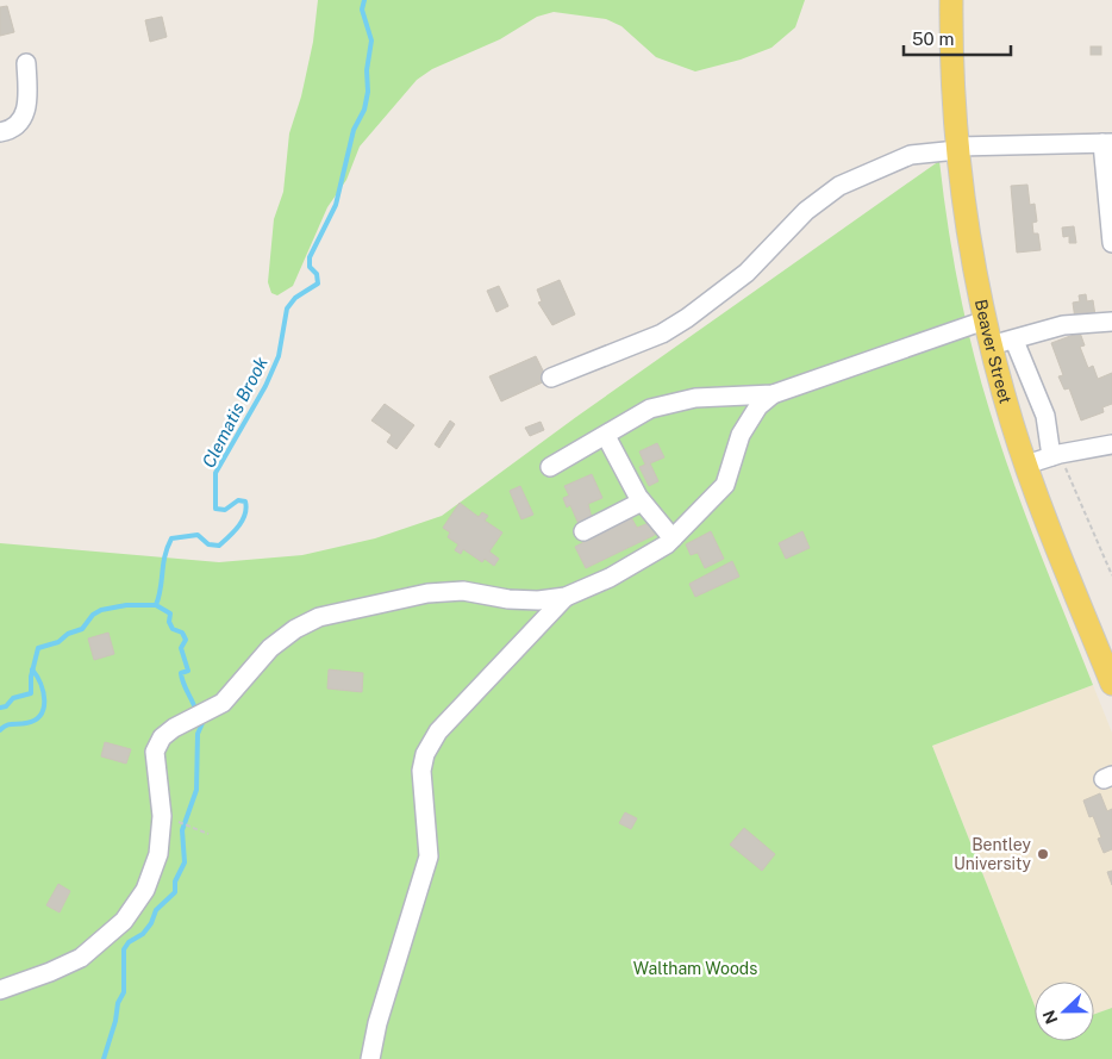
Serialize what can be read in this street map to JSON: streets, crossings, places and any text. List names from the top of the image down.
{
  "streets": {
    "main road": ["Beaver Street"]
  },
  "water": ["Clematis Brook"],
  "parks": ["Waltham Woods"],
  "places": ["Bentley University"],
  "scale_bar": "50 m",
  "north": "left"
}
